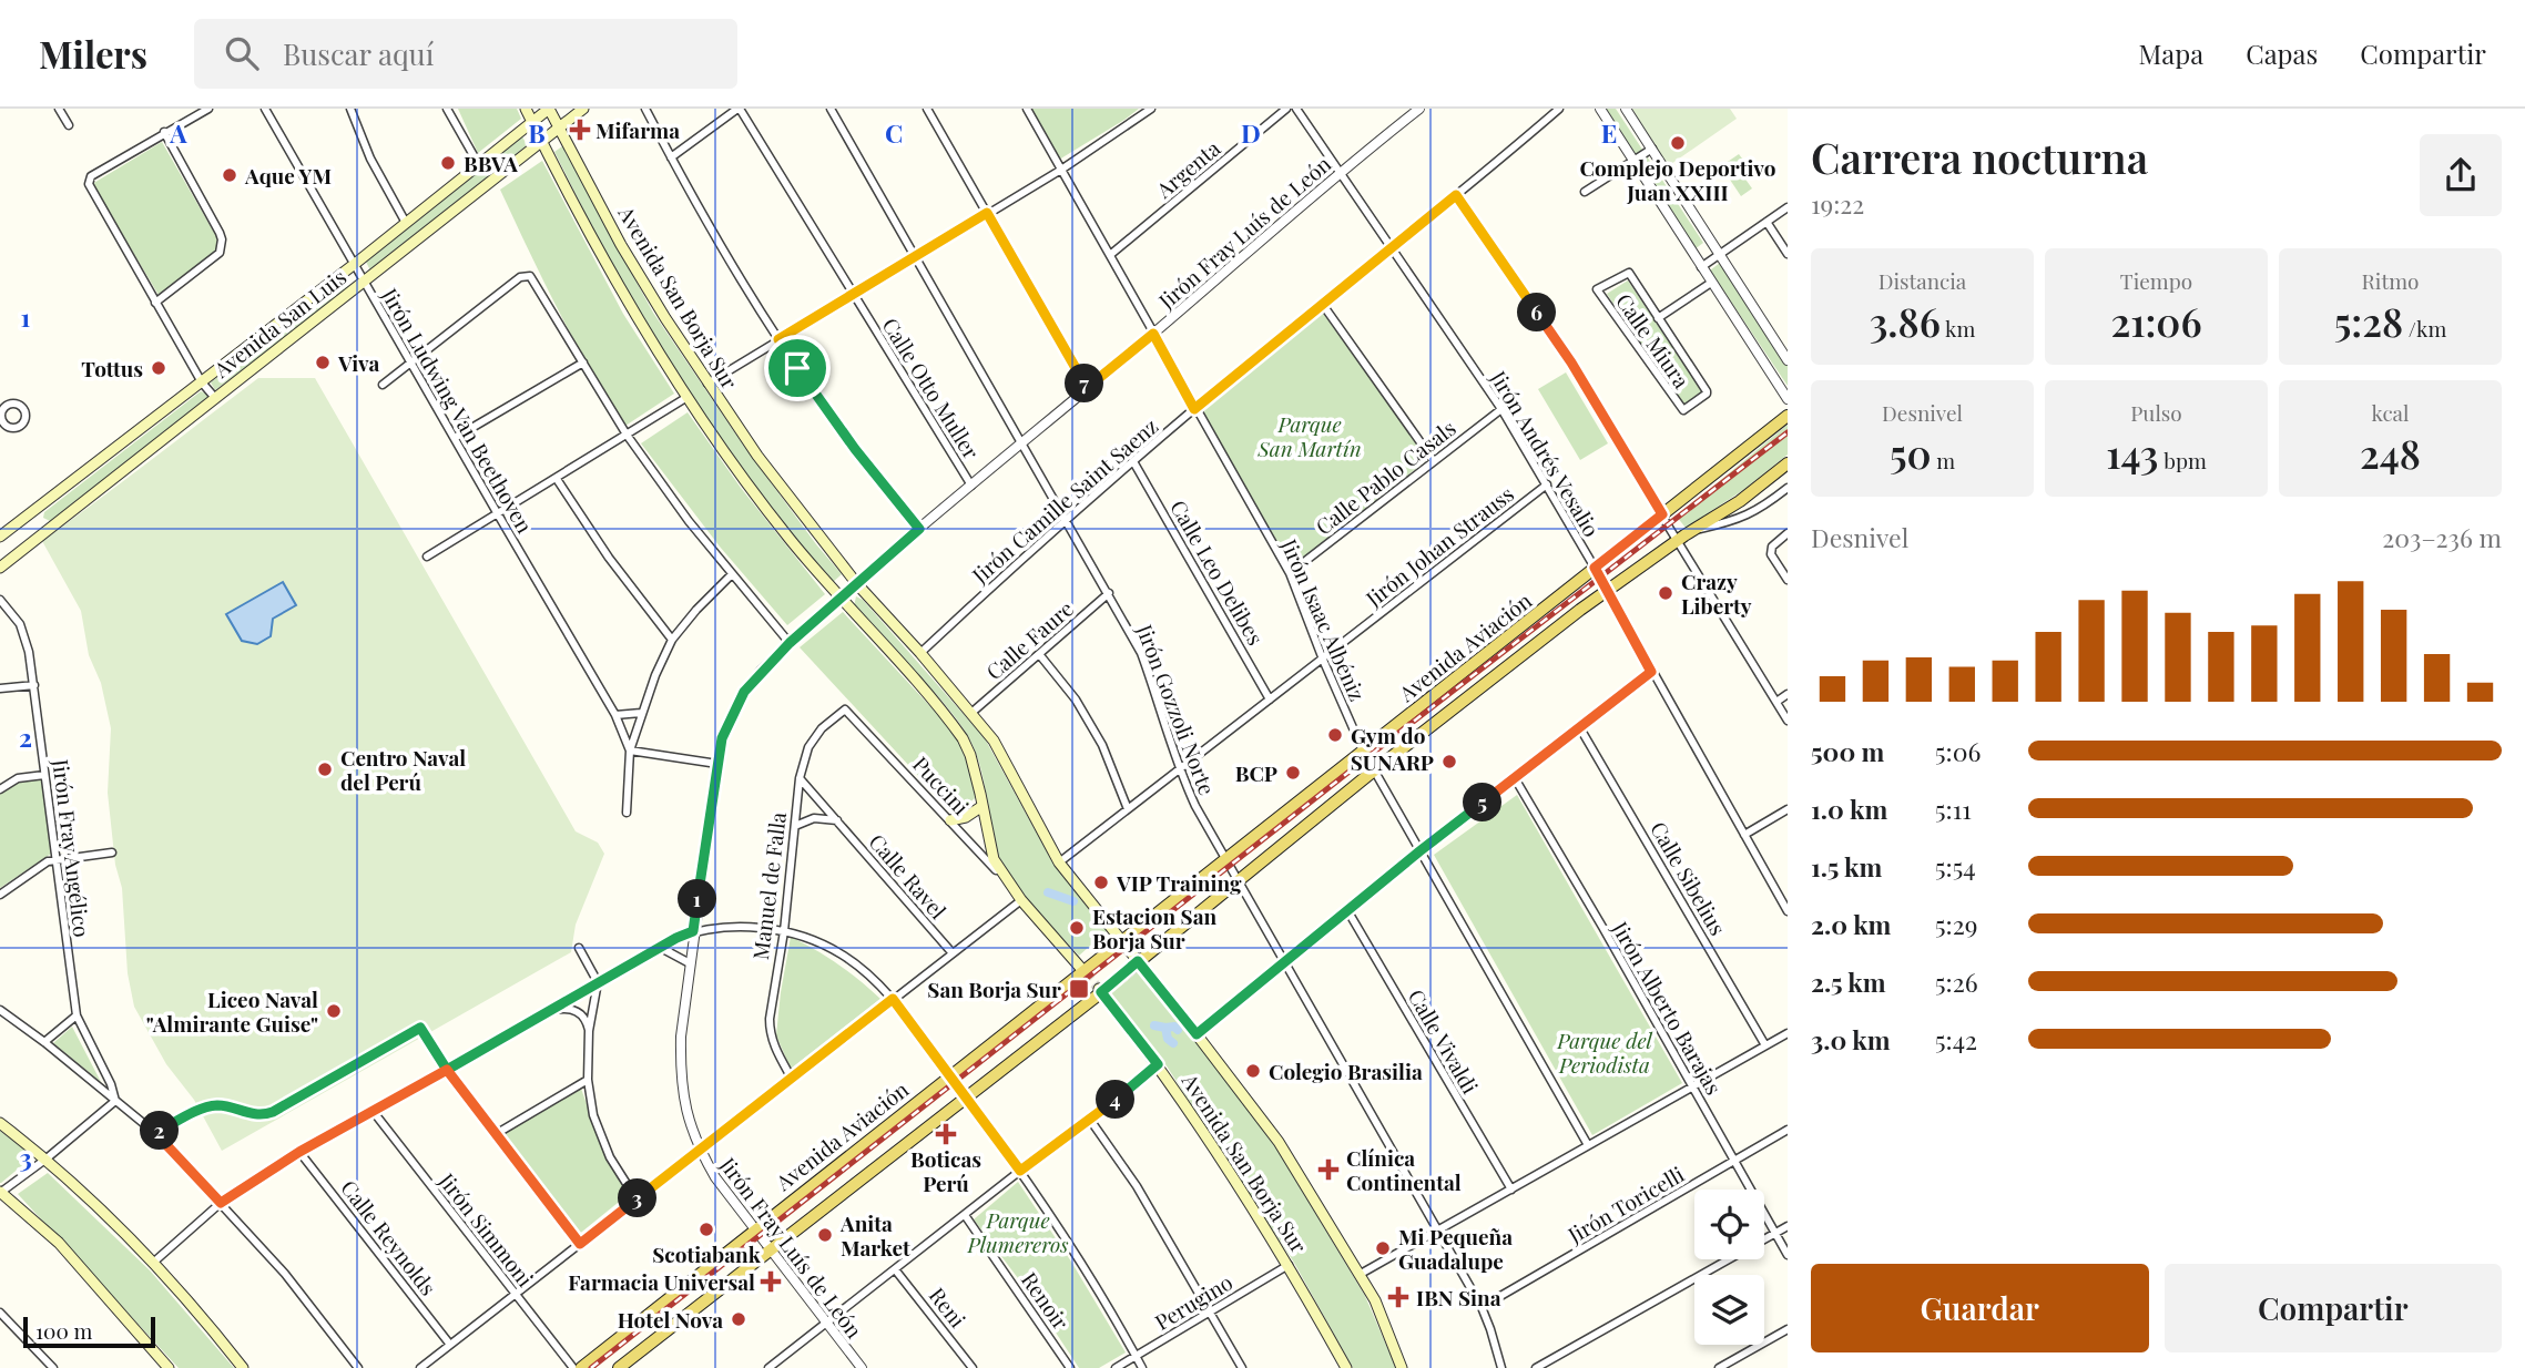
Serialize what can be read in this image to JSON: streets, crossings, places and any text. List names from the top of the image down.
{
  "streets": {
    "main road": ["Avenida San Borja Sur", "Avenida San Luis", "Avenida Aviación"],
    "street": [
      "Argenta",
      "Jirón Fray Luís de León",
      "Calle Miura",
      "Calle Otto Muller",
      "Jirón Ludwing Van Beethoven",
      "Jirón Andrés Vesalio",
      "Calle Pablo Casals",
      "Jirón Camille Saint Saenz",
      "Jirón Johan Strauss",
      "Calle Leo Delibes",
      "Jirón Isaac Albéniz",
      "Calle Faure",
      "Jirón Gozzoli Norte",
      "Puccini",
      "Jirón Fray Angélico",
      "Calle Ravel",
      "Calle Sibelius",
      "Manuel de Falla",
      "Jirón Alberto Barajas",
      "Calle Vivaldi",
      "Jirón Toricelli",
      "Jirón Simmoni",
      "Calle Reynolds",
      "Renoir",
      "Perugino",
      "Reni"
    ]
  },
  "crossings": [
    ["Argenta", "Jirón Isaac Albéniz"],
    ["Jirón Fray Luís de León", "Avenida San Borja Sur"],
    ["Jirón Fray Luís de León", "Calle Otto Muller"],
    ["Jirón Fray Luís de León", "Jirón Andrés Vesalio"],
    ["Jirón Fray Luís de León", "Jirón Isaac Albéniz"],
    ["Jirón Fray Luís de León", "Avenida Aviación"],
    ["Jirón Fray Luís de León", "Jirón Gozzoli Norte"],
    ["Avenida San Borja Sur", "Avenida San Luis"],
    ["Avenida San Borja Sur", "Jirón Camille Saint Saenz"],
    ["Avenida San Borja Sur", "Jirón Johan Strauss"],
    ["Avenida San Borja Sur", "Calle Faure"],
    ["Avenida San Borja Sur", "Avenida Aviación"],
    ["Avenida San Borja Sur", "Puccini"],
    ["Avenida San Borja Sur", "Perugino"],
    ["Avenida San Luis", "Jirón Ludwing Van Beethoven"],
    ["Jirón Andrés Vesalio", "Calle Pablo Casals"],
    ["Jirón Andrés Vesalio", "Jirón Camille Saint Saenz"],
    ["Jirón Andrés Vesalio", "Jirón Johan Strauss"],
    ["Jirón Andrés Vesalio", "Avenida Aviación"],
    ["Calle Pablo Casals", "Jirón Isaac Albéniz"],
    ["Jirón Camille Saint Saenz", "Calle Leo Delibes"],
    ["Jirón Camille Saint Saenz", "Jirón Isaac Albéniz"],
    ["Jirón Camille Saint Saenz", "Jirón Gozzoli Norte"],
    ["Jirón Johan Strauss", "Calle Leo Delibes"],
    ["Jirón Johan Strauss", "Jirón Isaac Albéniz"],
    ["Jirón Johan Strauss", "Jirón Gozzoli Norte"],
    ["Jirón Isaac Albéniz", "Avenida Aviación"],
    ["Calle Faure", "Jirón Gozzoli Norte"],
    ["Avenida Aviación", "Jirón Gozzoli Norte"],
    ["Jirón Gozzoli Norte", "Jirón Toricelli"],
    ["Puccini", "Manuel de Falla"],
    ["Calle Ravel", "Manuel de Falla"],
    ["Jirón Alberto Barajas", "Jirón Toricelli"]
  ],
  "parks": ["Parque San Martín", "Parque del Periodista", "Parque Plumereros"],
  "places": {
    "health": [
      "Mifarma",
      "Boticas Perú",
      "Clínica Continental",
      "Farmacia Universal",
      "IBN Sina"
    ],
    "other": [
      "Complejo Deportivo Juan XXIII",
      "BBVA",
      "Aque YM",
      "Viva",
      "Tottus",
      "Crazy Liberty",
      "Gym do",
      "SUNARP",
      "Centro Naval del Perú",
      "BCP",
      "VIP Training",
      "Estacion San Borja Sur",
      "Liceo Naval \"Almirante Guise\"",
      "Colegio Brasilia",
      "Scotiabank",
      "Anita Market",
      "Mi Pequeña Guadalupe",
      "Hotel Nova"
    ],
    "transit": ["San Borja Sur"]
  },
  "scale_bar": "100 m",
  "page": {
    "header": "Milers",
    "search": "Buscar aquí",
    "nav": ["Mapa", "Capas", "Compartir"],
    "heading": ["Carrera nocturna", "19:22"],
    "stats": [
      ["Distancia", "3.86 km"],
      ["Tiempo", "21:06"],
      ["Ritmo", "5:28 /km"],
      ["Desnivel", "50 m"],
      ["Pulso", "143 bpm"],
      ["kcal", "248"]
    ],
    "pins": [
      "6",
      "7",
      "5",
      "1",
      "4",
      "2",
      "3"
    ],
    "chart": ["Desnivel", "203–236 m"],
    "list": [
      {
        "name": "500 m",
        "note": "5:06"
      },
      {
        "name": "1.0 km",
        "note": "5:11"
      },
      {
        "name": "1.5 km",
        "note": "5:54"
      },
      {
        "name": "2.0 km",
        "note": "5:29"
      },
      {
        "name": "2.5 km",
        "note": "5:26"
      },
      {
        "name": "3.0 km",
        "note": "5:42"
      }
    ],
    "buttons": ["Guardar", "Compartir"],
    "scale": "100 m"
  },
  "grid": {
    "columns": [
      "A",
      "B",
      "C",
      "D",
      "E"
    ],
    "rows": ["1", "2", "3"]
  }
}
